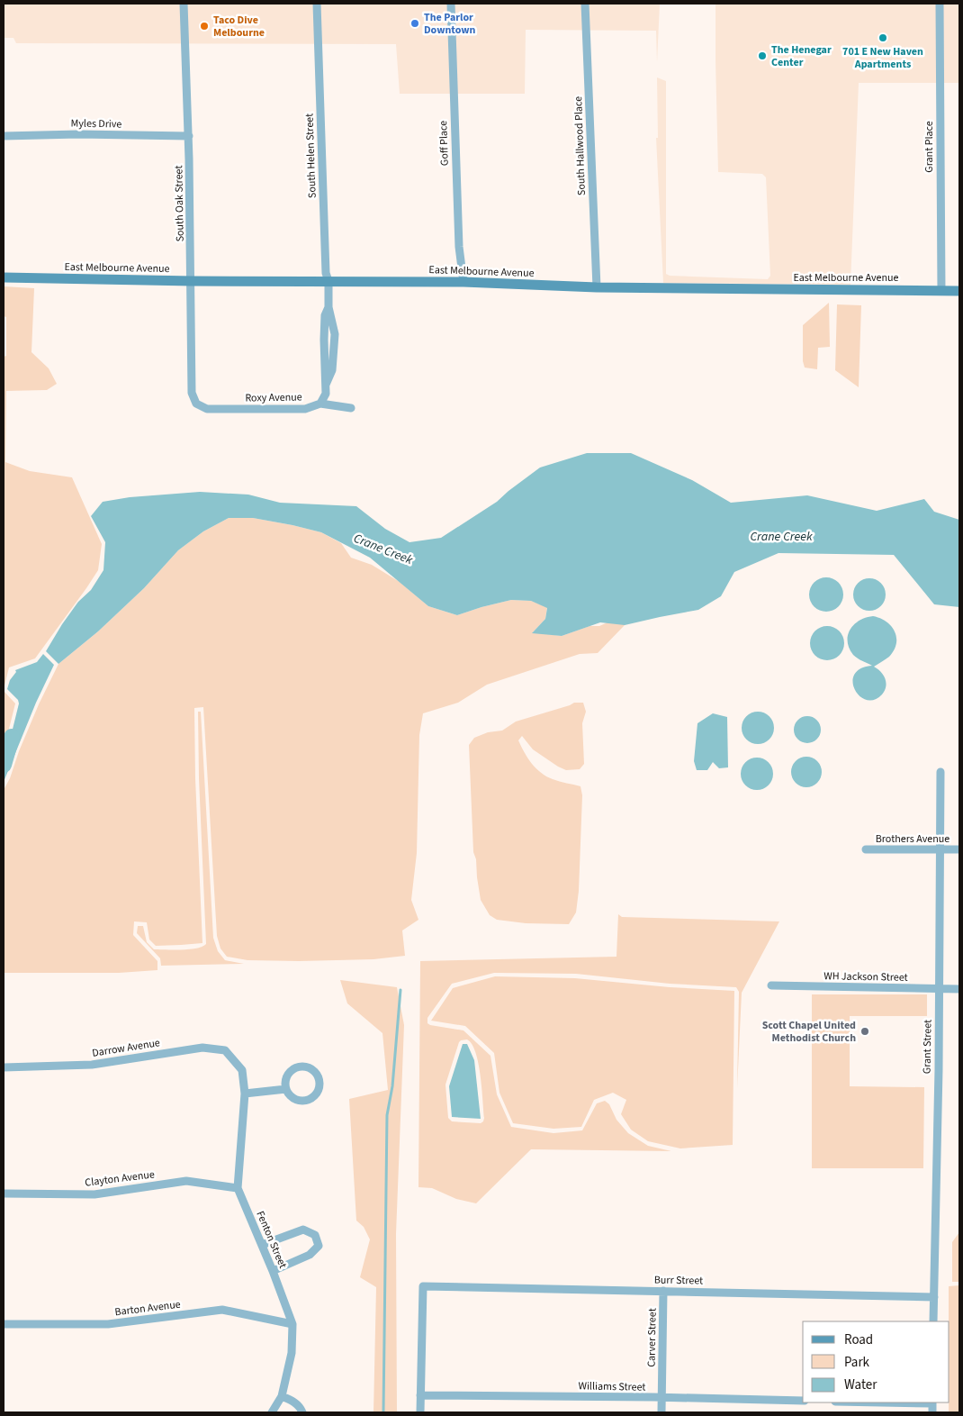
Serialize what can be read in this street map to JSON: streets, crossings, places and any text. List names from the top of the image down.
{
  "streets": {
    "street": [
      "Myles Drive",
      "Goff Place",
      "South Hallwood Place",
      "Grant Place",
      "South Helen Street",
      "South Oak Street",
      "East Melbourne Avenue",
      "Roxy Avenue",
      "Brothers Avenue",
      "WH Jackson Street",
      "Grant Street",
      "Darrow Avenue",
      "Clayton Avenue",
      "Fenton Street",
      "Burr Street",
      "Barton Avenue",
      "Carver Street",
      "Williams Street"
    ]
  },
  "crossings": [
    ["Myles Drive", "South Oak Street"],
    ["Goff Place", "East Melbourne Avenue"],
    ["South Hallwood Place", "East Melbourne Avenue"],
    ["Grant Place", "East Melbourne Avenue"],
    ["South Helen Street", "East Melbourne Avenue"],
    ["South Helen Street", "Roxy Avenue"],
    ["South Oak Street", "East Melbourne Avenue"],
    ["South Oak Street", "Roxy Avenue"],
    ["Brothers Avenue", "Grant Street"],
    ["WH Jackson Street", "Grant Street"],
    ["Grant Street", "Burr Street"],
    ["Darrow Avenue", "Fenton Street"],
    ["Clayton Avenue", "Fenton Street"],
    ["Fenton Street", "Barton Avenue"],
    ["Burr Street", "Carver Street"],
    ["Burr Street", "Williams Street"],
    ["Carver Street", "Williams Street"]
  ],
  "water": ["Crane Creek"],
  "places": [
    "The Parlor Downtown",
    "Taco Dive Melbourne",
    "701 E New Haven Apartments",
    "The Henegar Center",
    "Scott Chapel United Methodist Church"
  ],
  "legend": ["Road", "Park", "Water"]
}
